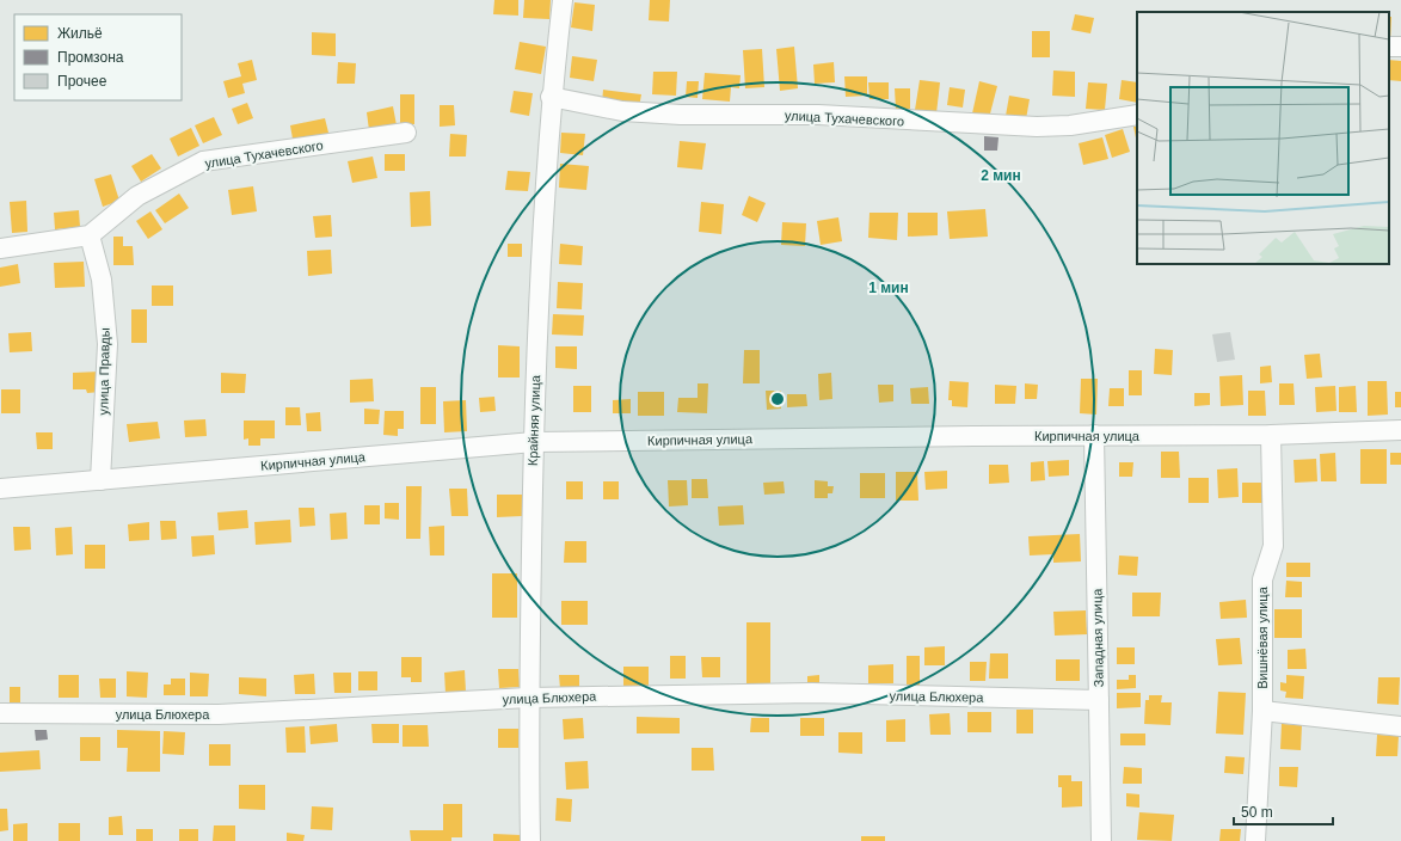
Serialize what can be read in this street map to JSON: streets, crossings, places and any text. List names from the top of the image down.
{
  "streets": {
    "street": [
      "улица Тухачевского",
      "улица Правды",
      "Крайняя улица",
      "Кирпичная улица",
      "Западная улица",
      "Вишнёвая улица",
      "улица Блюхера"
    ]
  },
  "crossings": [
    ["улица Тухачевского", "улица Правды"],
    ["улица Тухачевского", "Крайняя улица"],
    ["улица Правды", "Кирпичная улица"],
    ["Крайняя улица", "Кирпичная улица"],
    ["Крайняя улица", "улица Блюхера"],
    ["Кирпичная улица", "Западная улица"],
    ["Кирпичная улица", "Вишнёвая улица"],
    ["Западная улица", "улица Блюхера"]
  ],
  "legend": ["Жильё", "Промзона", "Прочее"],
  "scale_bar": "50 m",
  "rings": ["2 мин", "1 мин"]
}
